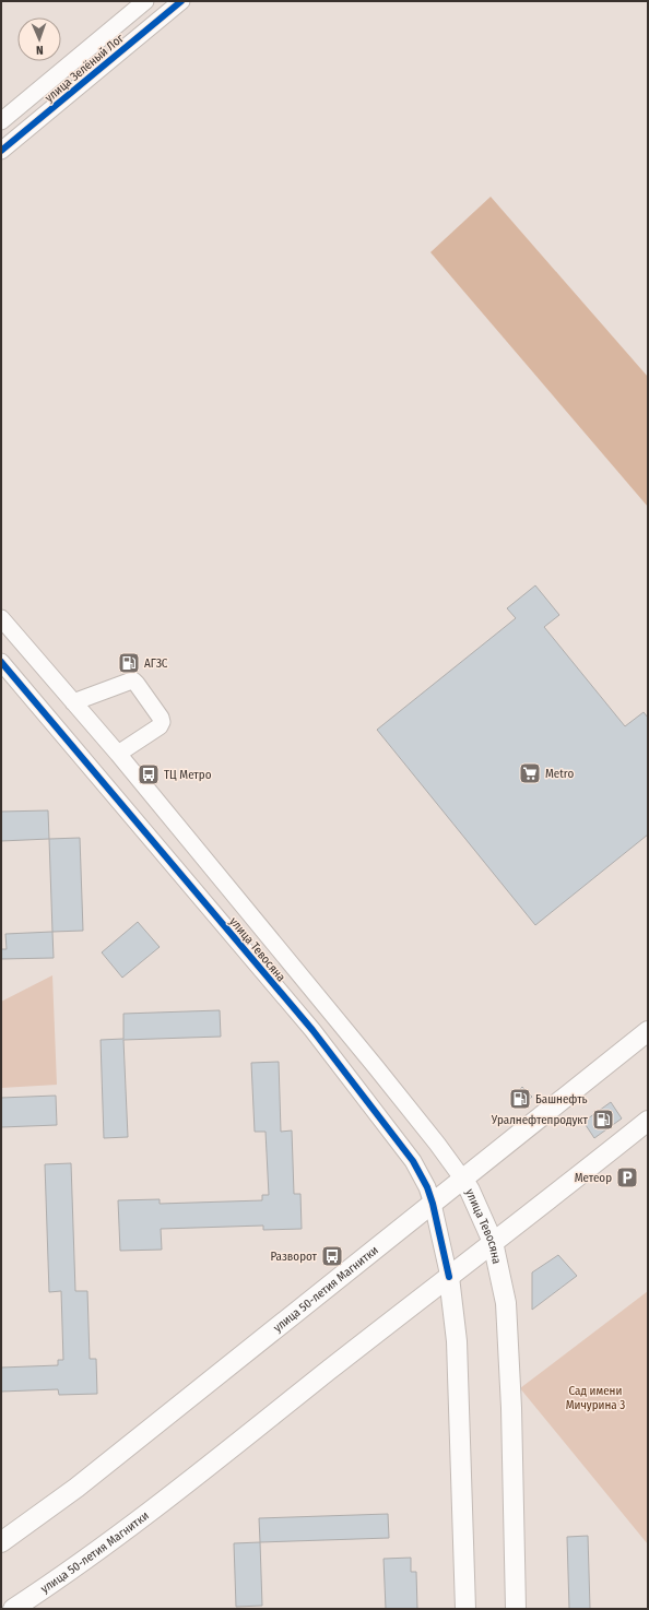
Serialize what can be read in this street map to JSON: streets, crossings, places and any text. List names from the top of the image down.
{
  "streets": {
    "main road": ["улица Тевосяна", "улица 50-летия Магнитки"],
    "street": ["улица Зелёный Лог"]
  },
  "crossings": [
    ["улица Тевосяна", "улица 50-летия Магнитки"]
  ],
  "parks": ["Сад имени Мичурина 3"],
  "places": {
    "fuel station": ["АГЗС", "Башнефть", "Уралнефтепродукт"],
    "supermarket": ["Metro"],
    "bus stop": ["ТЦ Метро", "Разворот"],
    "parking": ["Метеор"]
  },
  "north": "bottom"
}
